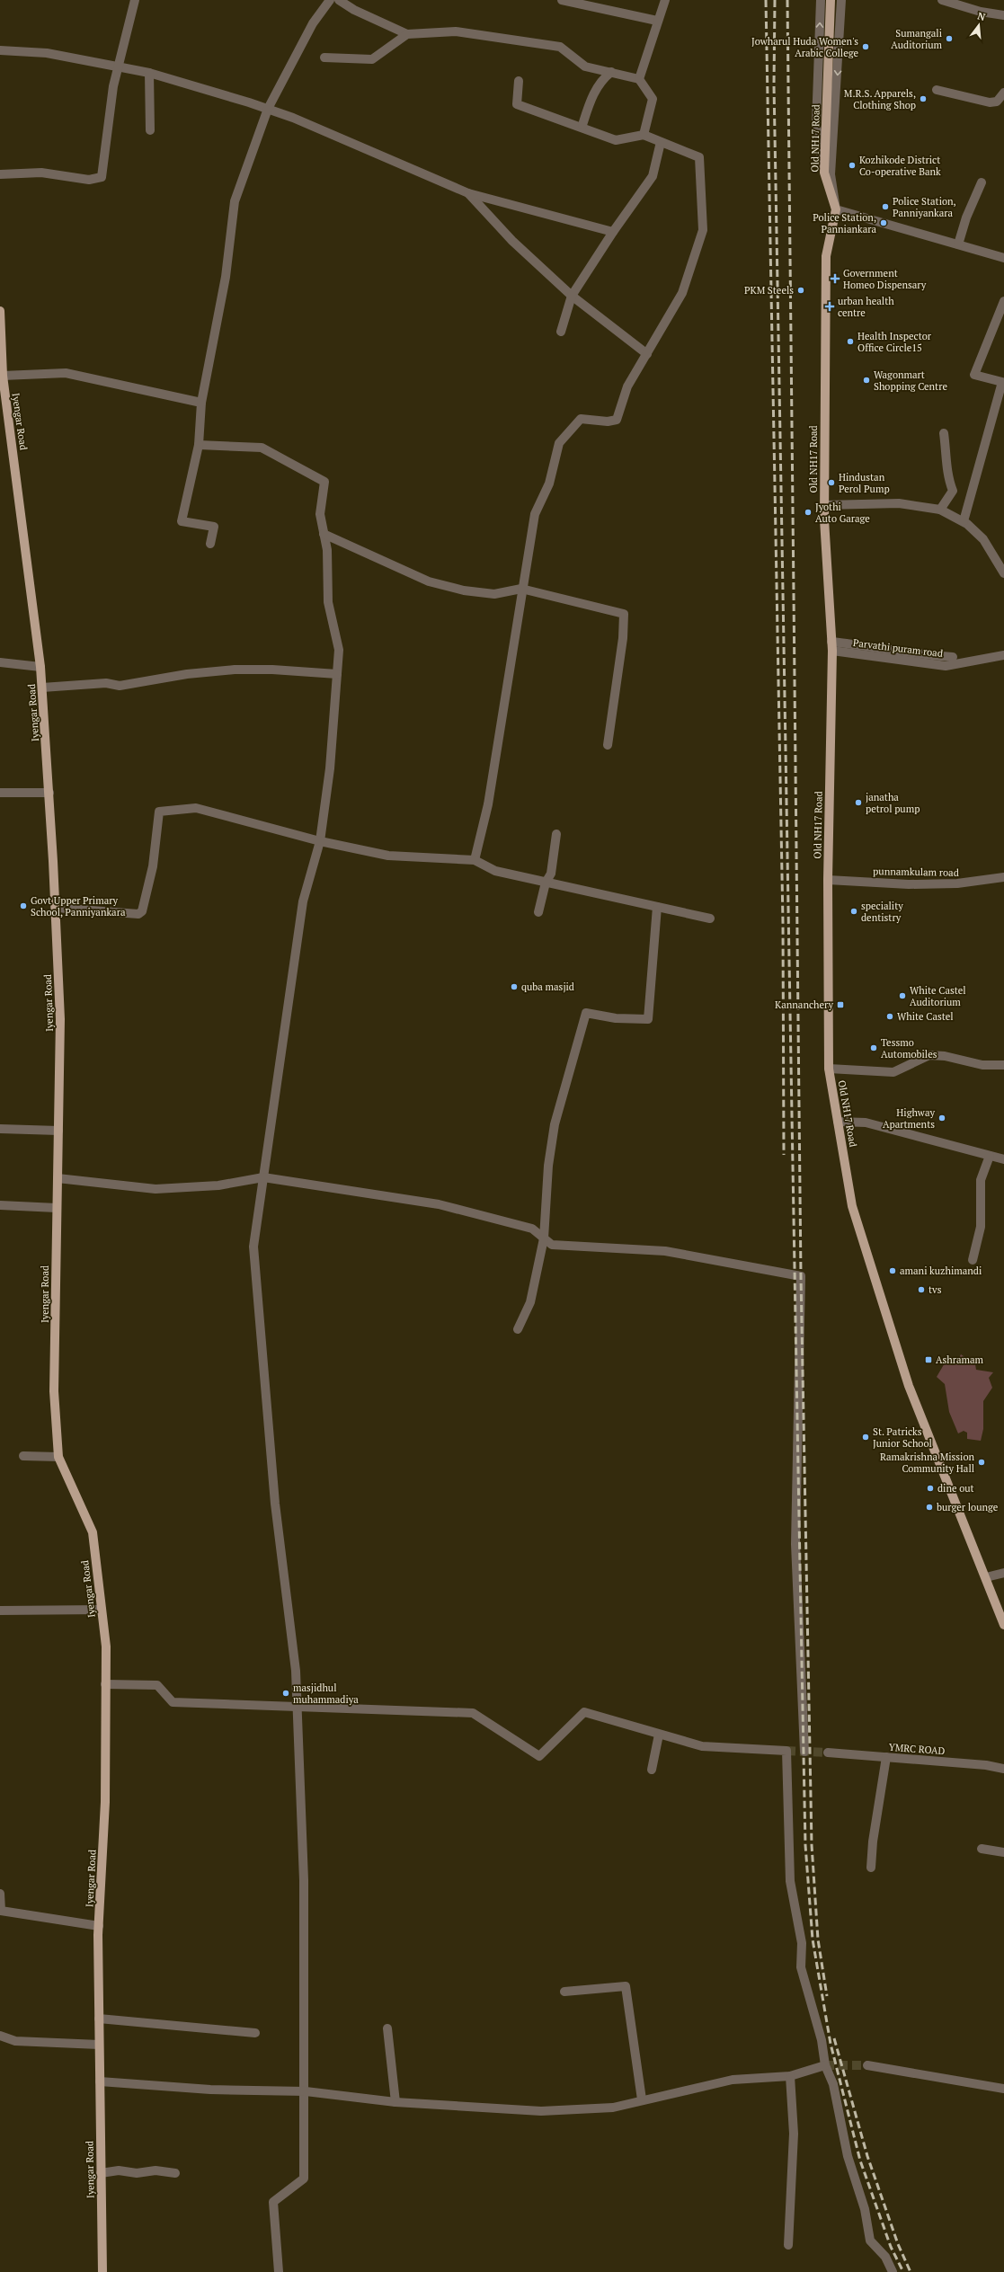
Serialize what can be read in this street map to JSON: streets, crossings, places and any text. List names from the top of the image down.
{
  "streets": {
    "main road": ["Old NH17 Road", "Iyengar Road"],
    "street": ["Parvathi puram road", "punnamkulam road", "YMRC ROAD"]
  },
  "crossings": [
    ["Old NH17 Road", "Parvathi puram road"],
    ["Old NH17 Road", "punnamkulam road"]
  ],
  "places": {
    "other": [
      "Sumangali Auditorium",
      "Jowharul Huda Women's Arabic College",
      "M.R.S. Apparels, Clothing Shop",
      "Kozhikode District Co-operative Bank",
      "Police Station, Panniyankara",
      "Police Station, Panniankara",
      "PKM Steels",
      "Health Inspector Office Circle15",
      "Wagonmart Shopping Centre",
      "Hindustan Perol Pump",
      "Jyothi Auto Garage",
      "janatha petrol pump",
      "Govt Upper Primary School, Panniyankara",
      "speciality dentistry",
      "quba masjid",
      "White Castel Auditorium",
      "White Castel",
      "Tessmo Automobiles",
      "Highway Apartments",
      "amani kuzhimandi",
      "tvs",
      "St. Patricks Junior School",
      "Ramakrishna Mission Community Hall",
      "dine out",
      "burger lounge",
      "masjidhul muhammadiya"
    ],
    "health": ["Government Homeo Dispensary", "urban health centre"],
    "transit": ["Kannanchery", "Ashramam"]
  },
  "north": "top"
}
